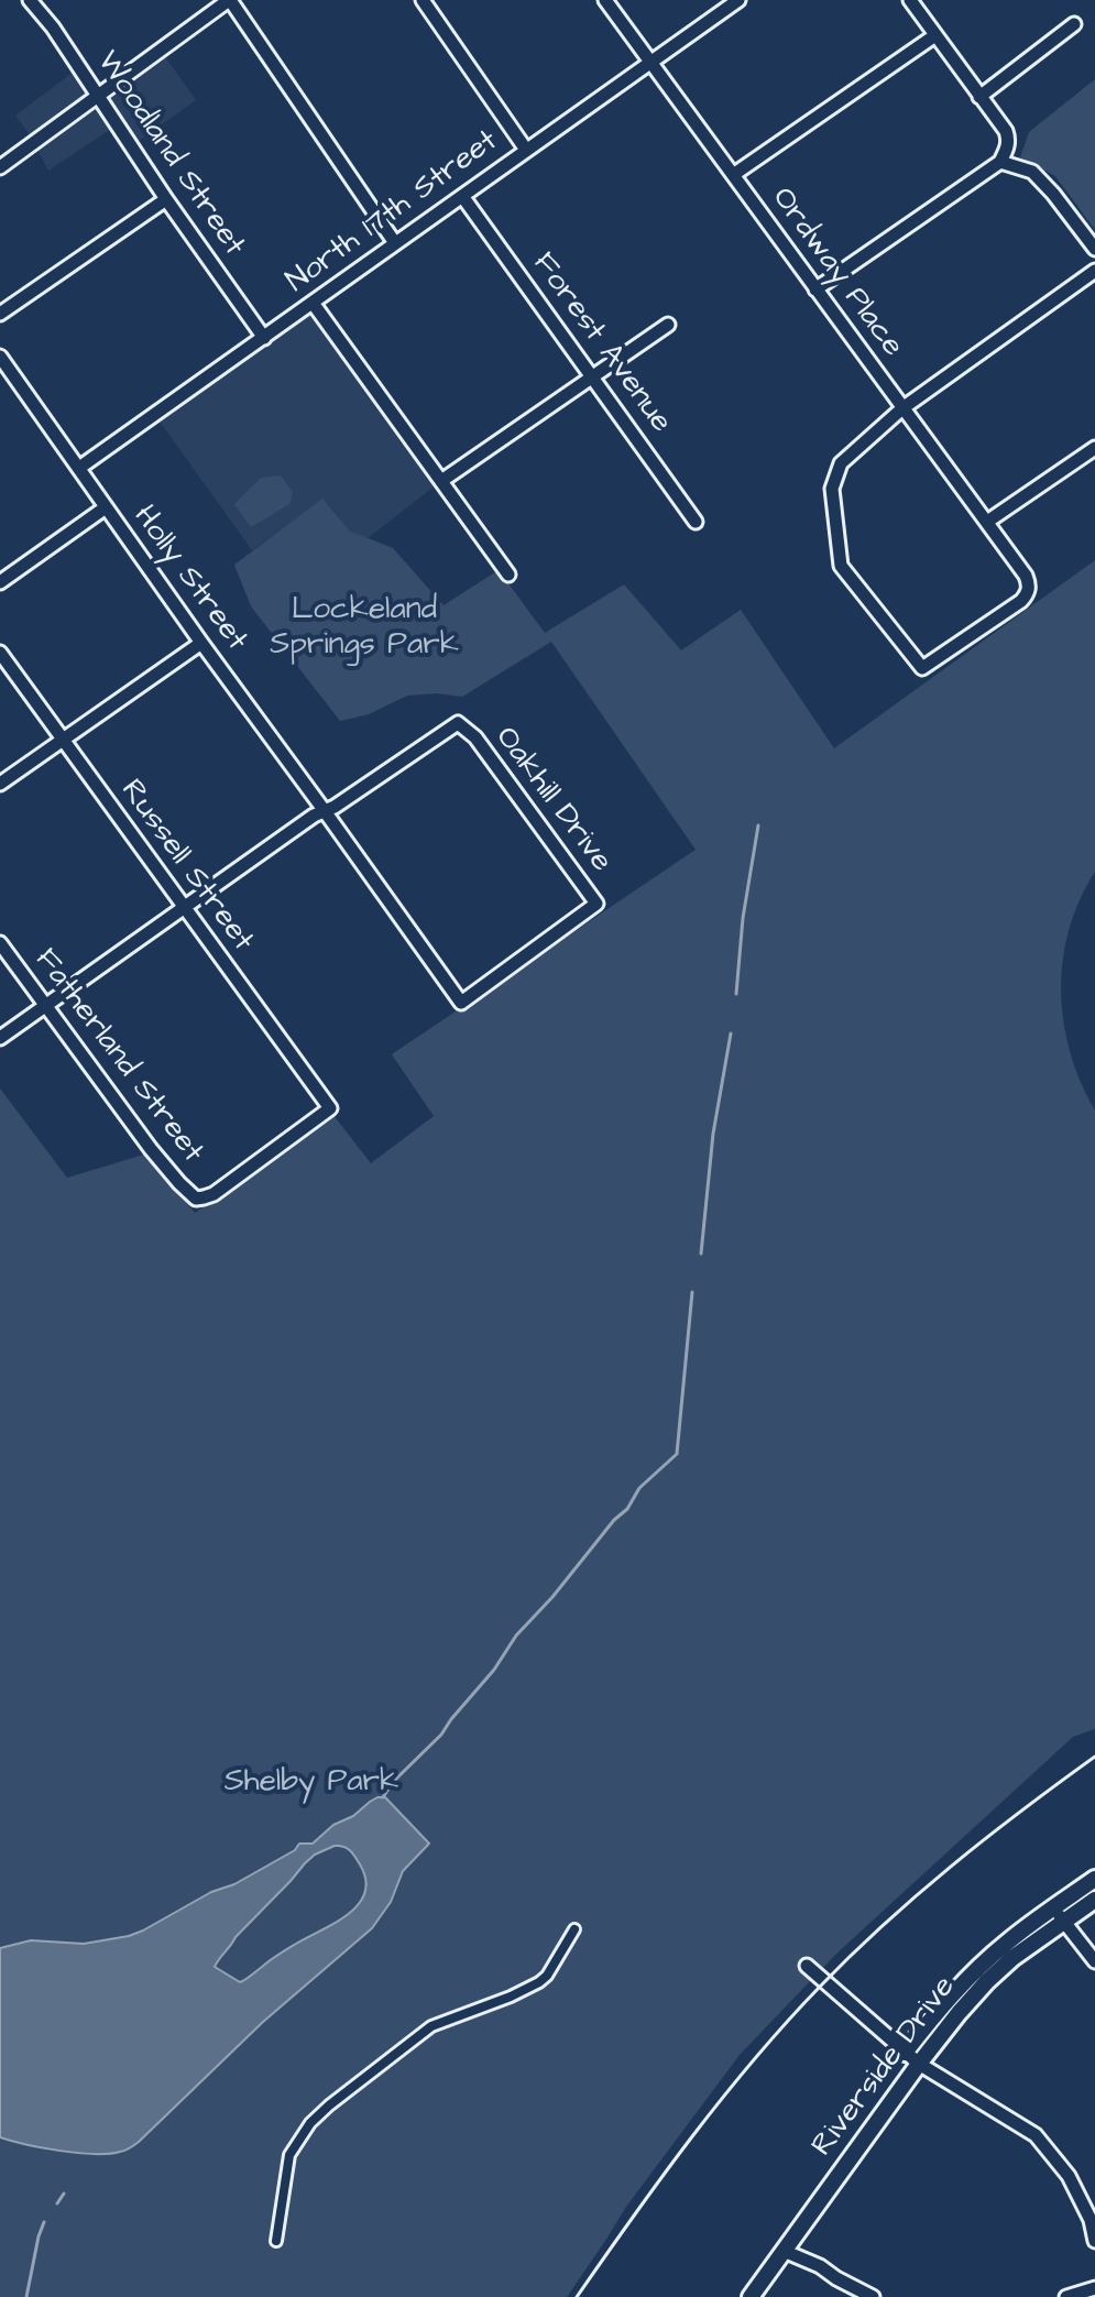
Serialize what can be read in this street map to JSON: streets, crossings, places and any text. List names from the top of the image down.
{
  "streets": {
    "street": [
      "Woodland Street",
      "North 17th Street",
      "Ordway Place",
      "Forest Avenue",
      "Holly Street",
      "Oakhill Drive",
      "Russell Street",
      "Fatherland Street",
      "Riverside Drive"
    ]
  },
  "crossings": [
    ["Woodland Street", "North 17th Street"],
    ["North 17th Street", "Ordway Place"],
    ["North 17th Street", "Forest Avenue"],
    ["North 17th Street", "Holly Street"],
    ["Holly Street", "Oakhill Drive"],
    ["Russell Street", "Fatherland Street"]
  ],
  "parks": ["Lockeland Springs Park", "Shelby Park"]
}
